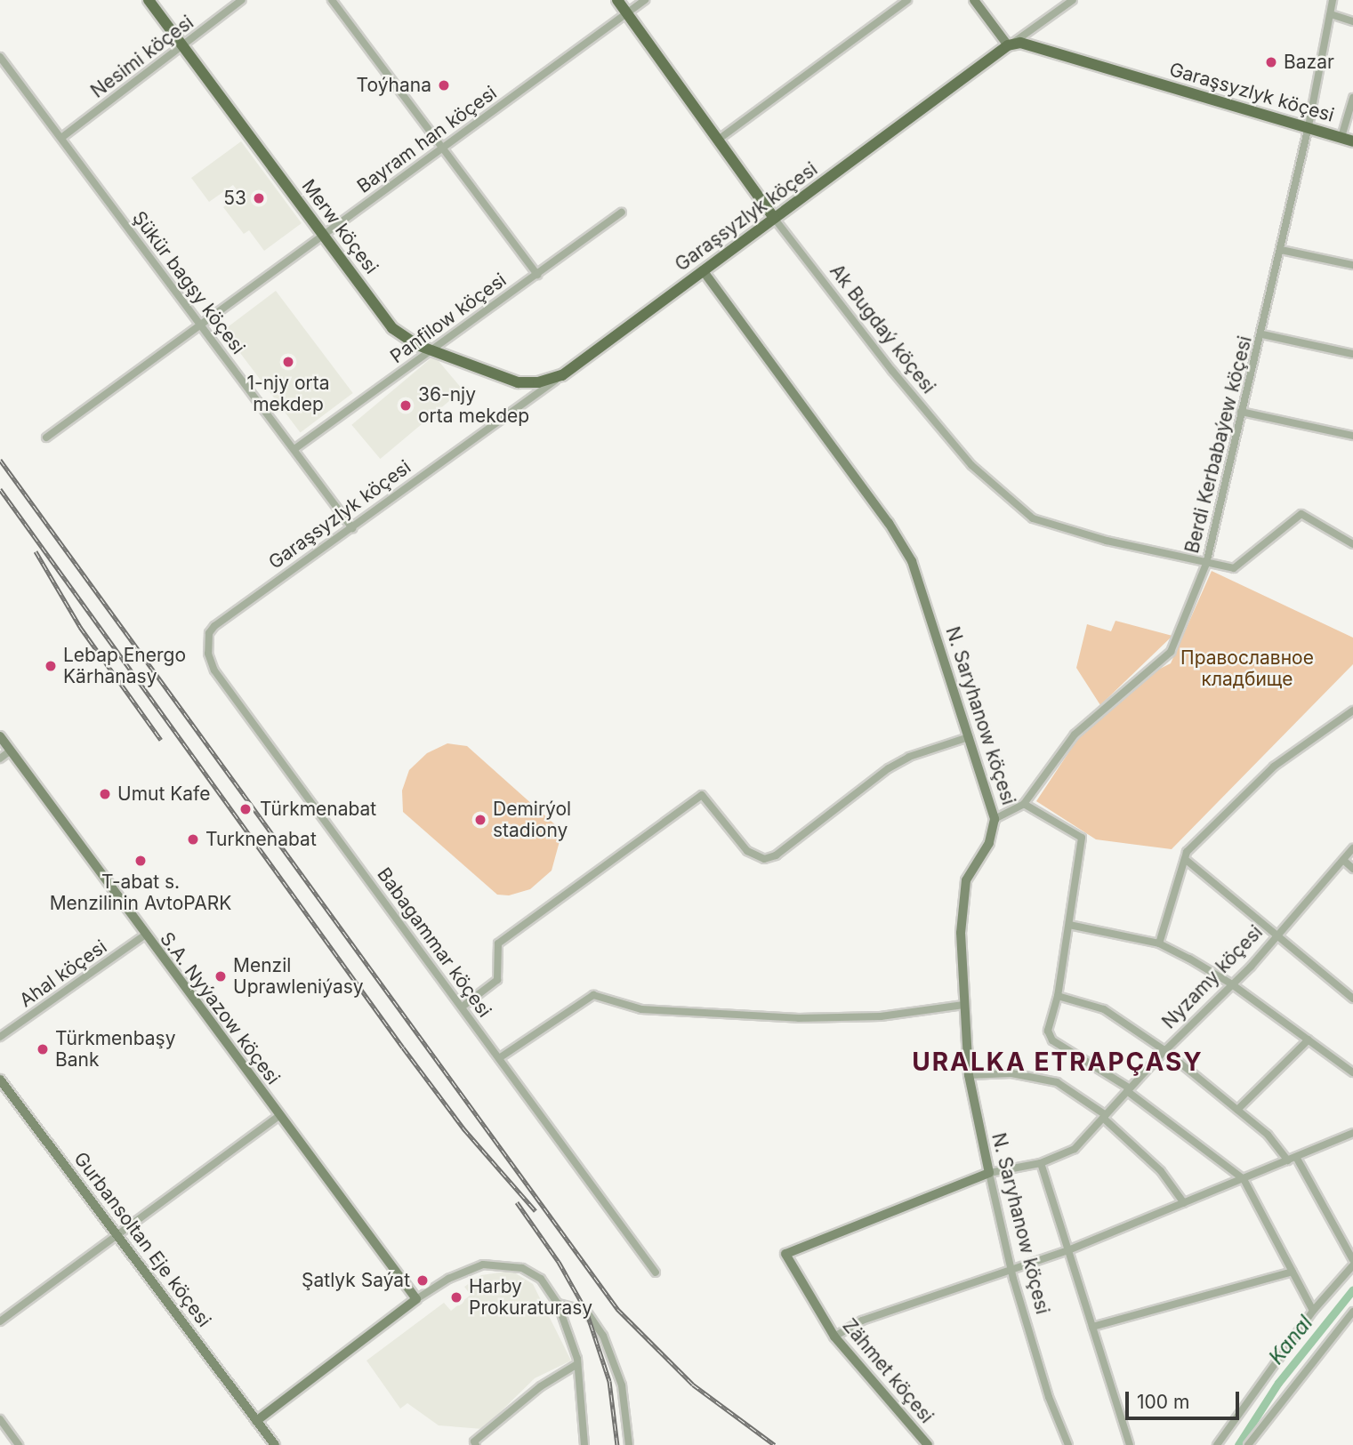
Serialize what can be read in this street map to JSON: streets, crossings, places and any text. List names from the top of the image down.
{
  "streets": {
    "main road": [
      "Garaşsyzlyk köçesi",
      "Merw köçesi",
      "Ak Bugdaý köçesi",
      "N. Saryhanow köçesi",
      "Nyzamy köçesi",
      "S.A. Nyýazow köçesi",
      "Gurbansoltan Eje köçesi",
      "Zähmet köçesi"
    ],
    "street": [
      "Nesimi köçesi",
      "Bayram han köçesi",
      "Şükür bagşy köçesi",
      "Panfilow köçesi",
      "Berdi Kerbabaýew köçesi",
      "Babagammar köçesi",
      "Ahal köçesi"
    ]
  },
  "crossings": [
    ["Nesimi köçesi", "Merw köçesi"],
    ["Nesimi köçesi", "Şükür bagşy köçesi"],
    ["Garaşsyzlyk köçesi", "Merw köçesi"],
    ["Garaşsyzlyk köçesi", "Şükür bagşy köçesi"],
    ["Garaşsyzlyk köçesi", "Ak Bugdaý köçesi"],
    ["Garaşsyzlyk köçesi", "Berdi Kerbabaýew köçesi"],
    ["Garaşsyzlyk köçesi", "N. Saryhanow köçesi"],
    ["Garaşsyzlyk köçesi", "Babagammar köçesi"],
    ["Bayram han köçesi", "Merw köçesi"],
    ["Bayram han köçesi", "Şükür bagşy köçesi"],
    ["Bayram han köçesi", "Ak Bugdaý köçesi"],
    ["Merw köçesi", "Panfilow köçesi"],
    ["Şükür bagşy köçesi", "Panfilow köçesi"],
    ["Ak Bugdaý köçesi", "Berdi Kerbabaýew köçesi"],
    ["Berdi Kerbabaýew köçesi", "N. Saryhanow köçesi"],
    ["N. Saryhanow köçesi", "Nyzamy köçesi"],
    ["Ahal köçesi", "S.A. Nyýazow köçesi"],
    ["Nyzamy köçesi", "Zähmet köçesi"]
  ],
  "districts": ["URALKA ETRAPÇASY"],
  "water": ["Kanal"],
  "parks": ["Православное кладбище"],
  "places": [
    "Bazar",
    "Toýhana",
    "53",
    "1-njy orta mekdep",
    "36-njy orta mekdep",
    "Lebap Energo Kärhanasy",
    "Umut Kafe",
    "Türkmenabat",
    "Demirýol stadiony",
    "Turknenabat",
    "T-abat s. Menzilinin AvtoPARK",
    "Menzil Uprawleniýasy",
    "Türkmenbaşy Bank",
    "Şatlyk Saýat",
    "Harby Prokuraturasy"
  ],
  "scale_bar": "100 m"
}
